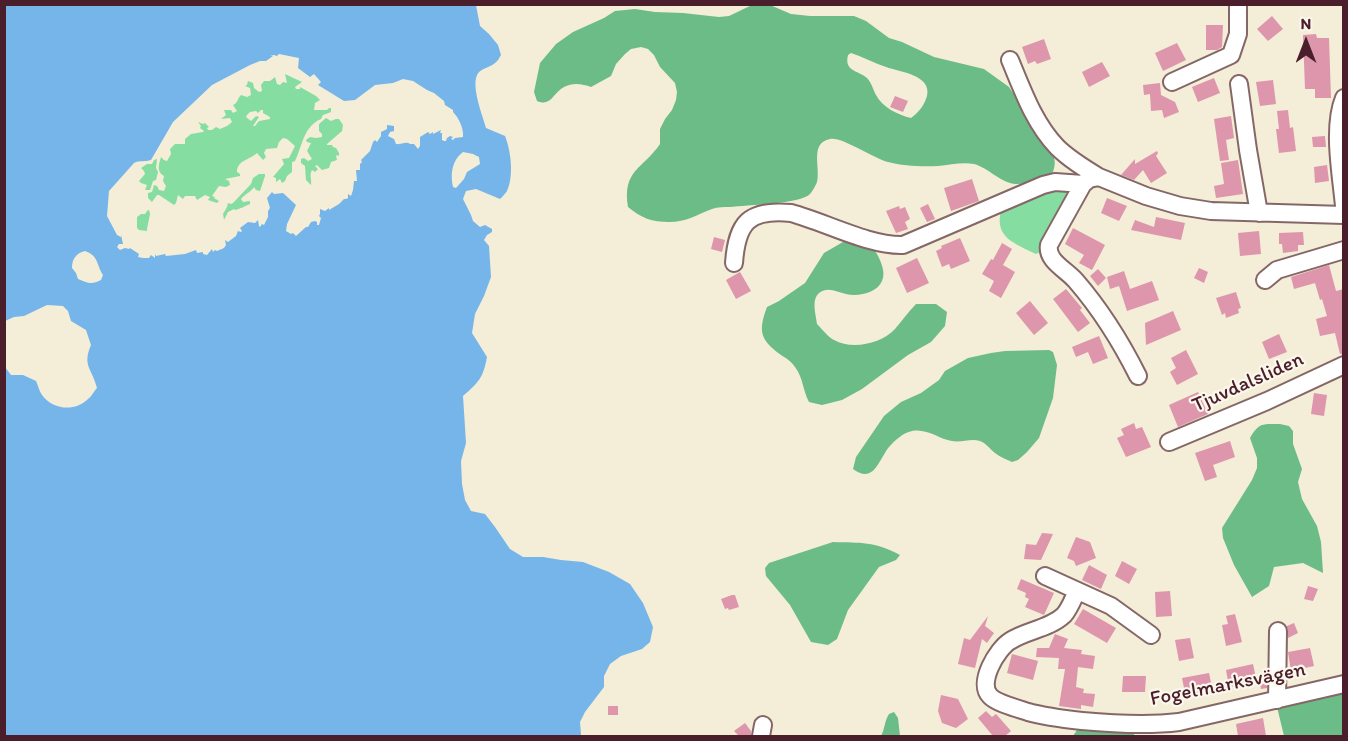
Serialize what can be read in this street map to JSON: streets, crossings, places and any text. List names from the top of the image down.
{
  "streets": {
    "street": ["Tjuvdalsliden", "Fogelmarksvägen"]
  },
  "north": "top"
}
